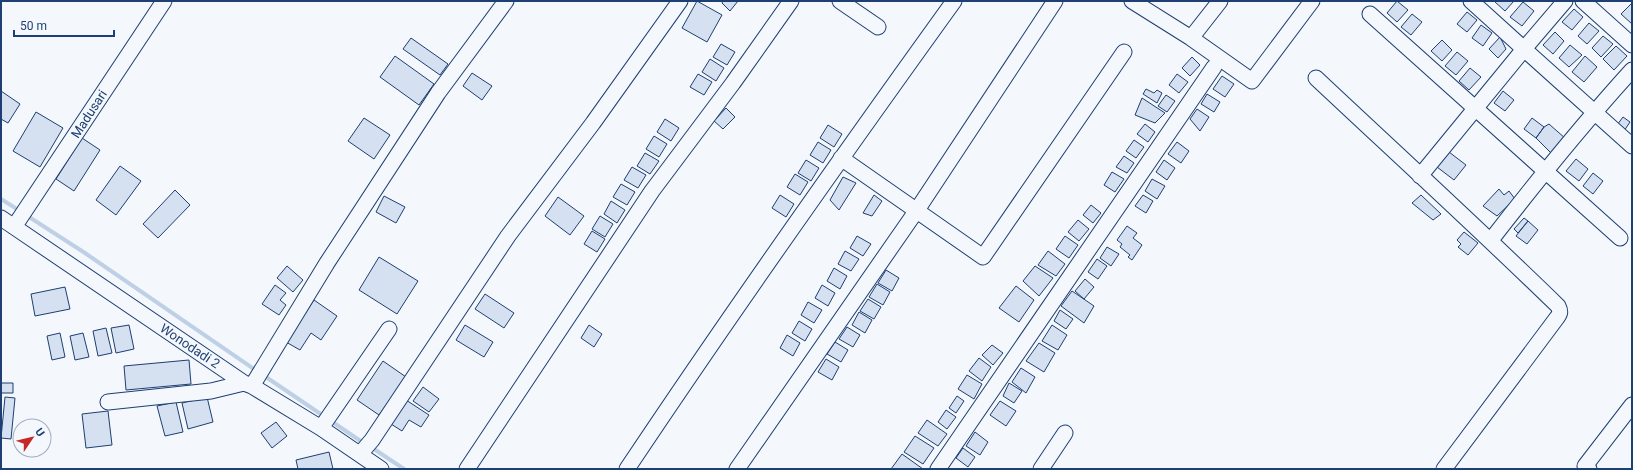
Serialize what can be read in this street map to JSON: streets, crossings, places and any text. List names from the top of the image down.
{
  "streets": {
    "street": ["Madusari", "Wonodadi 2"]
  },
  "crossings": [
    ["Madusari", "Wonodadi 2"]
  ],
  "scale_bar": "50 m",
  "north": "top right"
}
